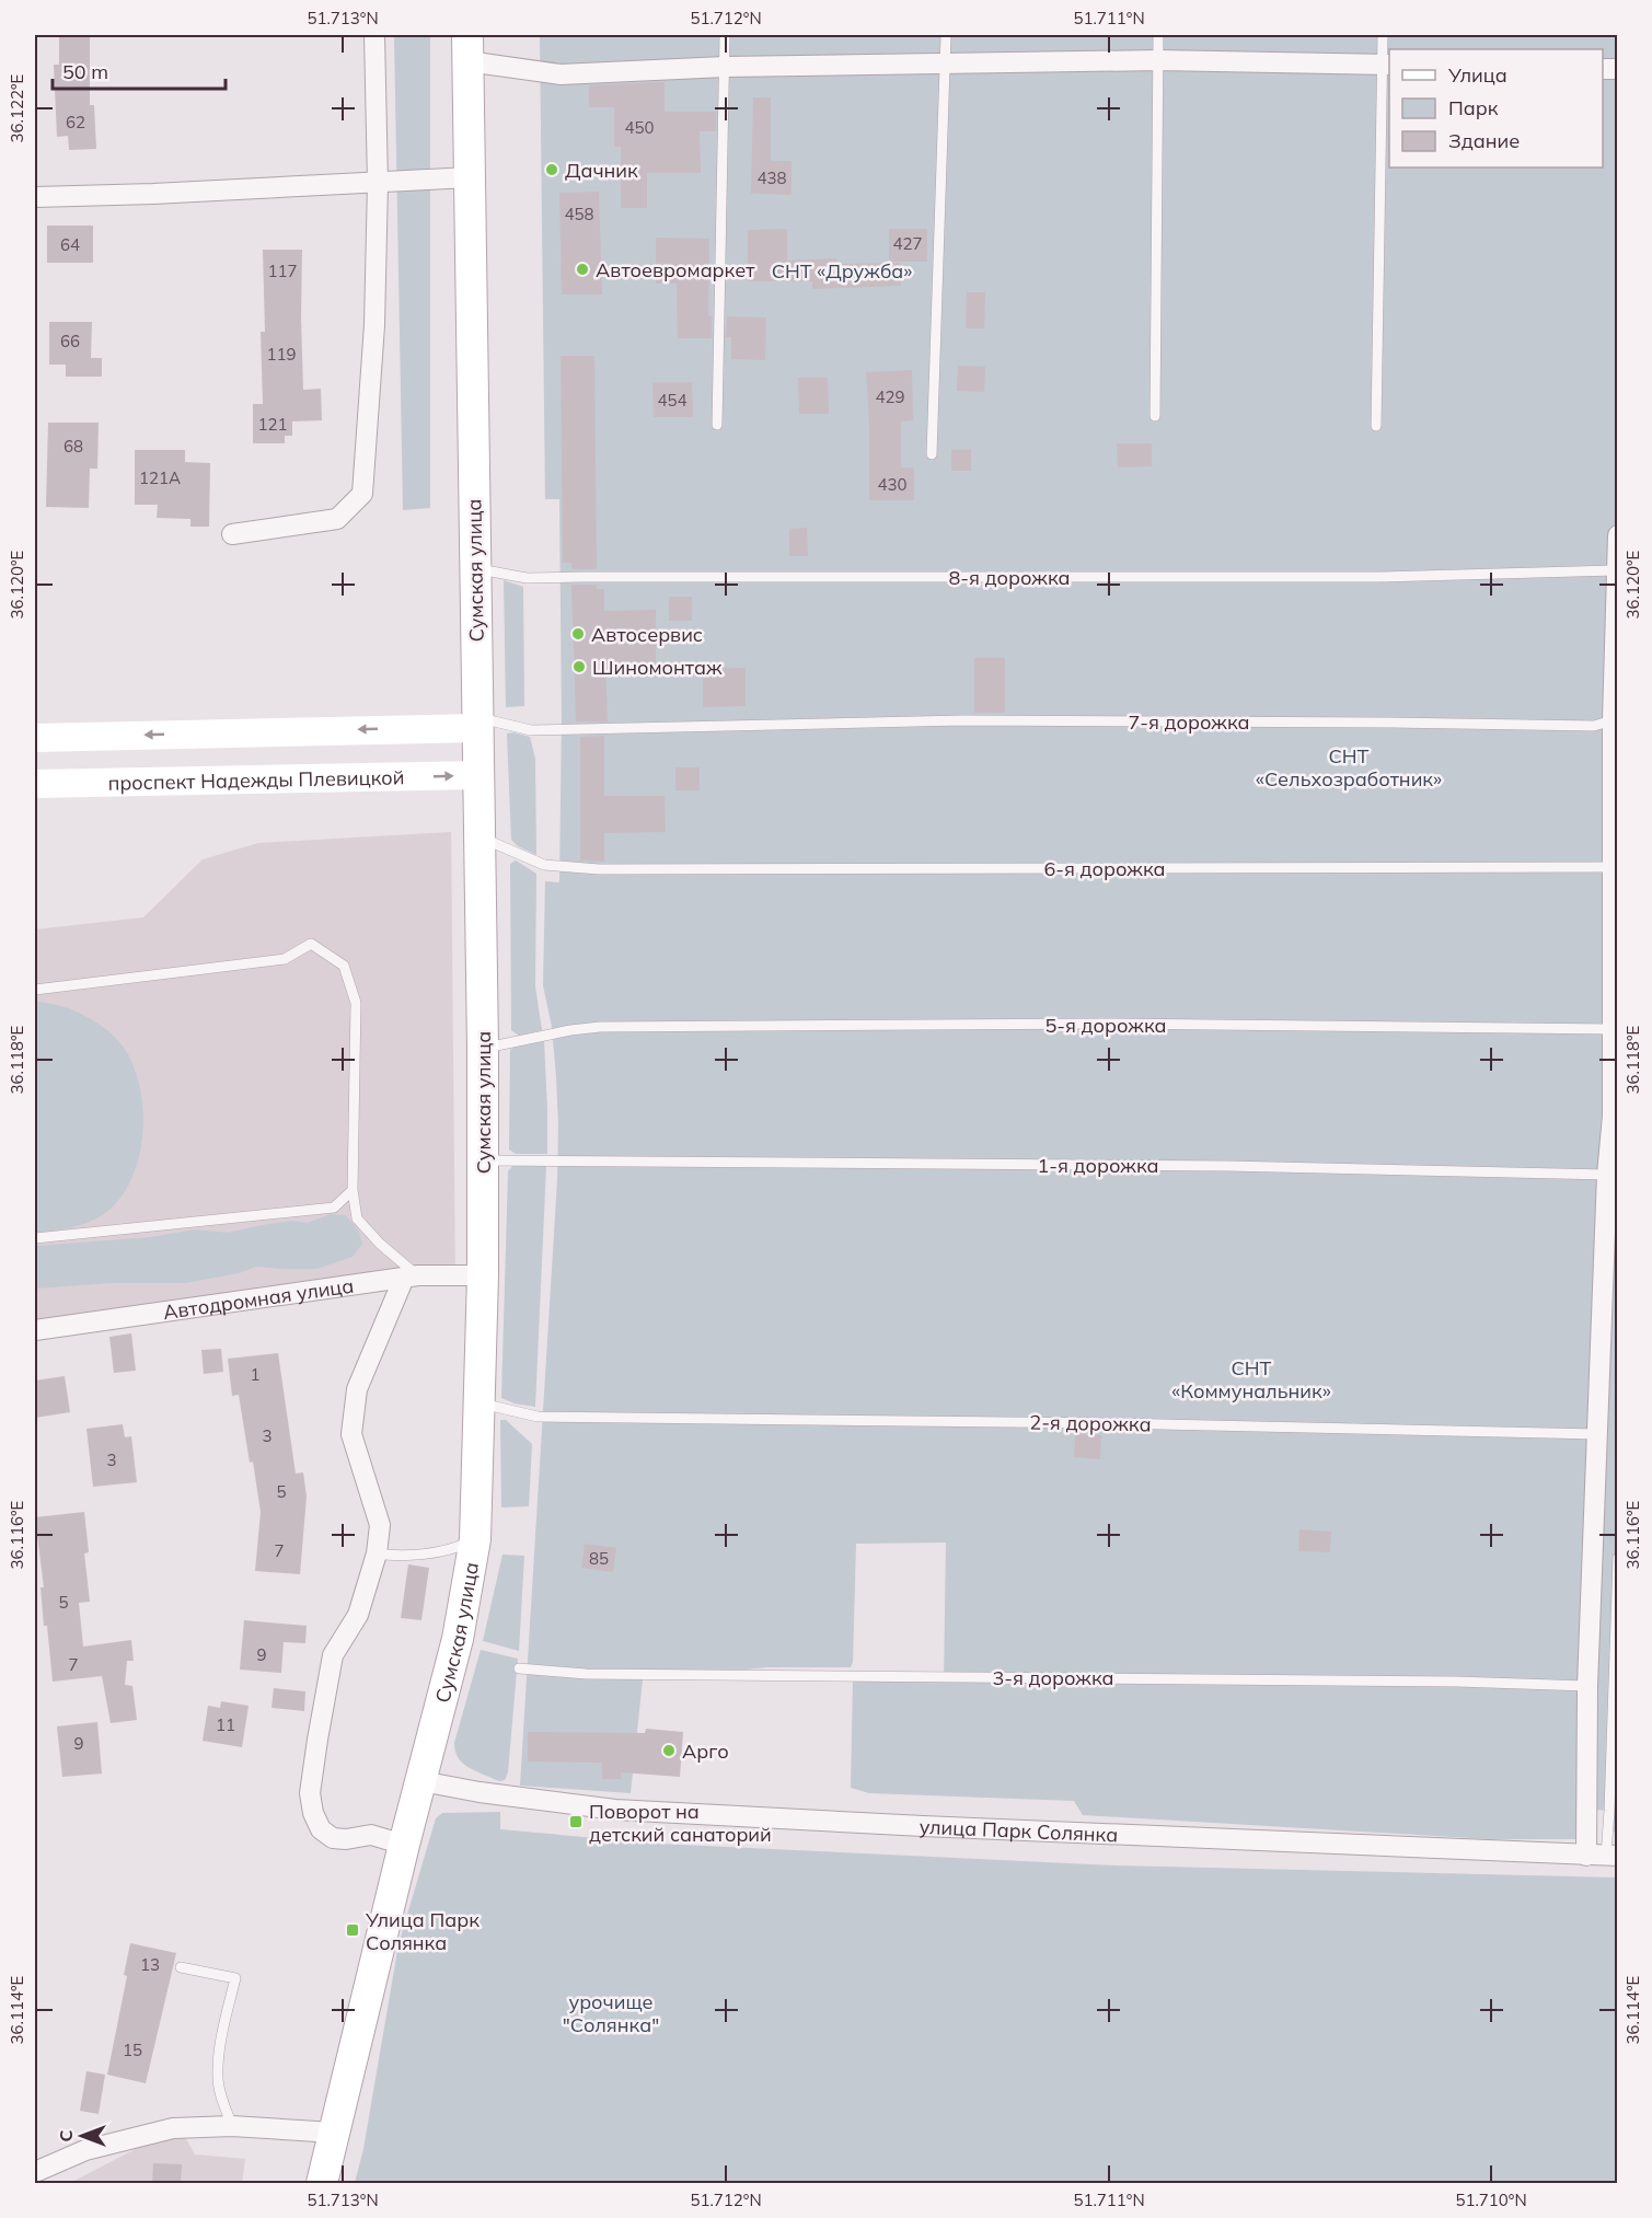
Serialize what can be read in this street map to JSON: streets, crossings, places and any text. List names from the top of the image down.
{
  "streets": {
    "main road": ["Сумская улица", "проспект Надежды Плевицкой"],
    "street": ["Автодромная улица", "улица Парк Солянка"],
    "lane": [
      "8-я дорожка",
      "7-я дорожка",
      "6-я дорожка",
      "5-я дорожка",
      "1-я дорожка",
      "2-я дорожка",
      "3-я дорожка"
    ]
  },
  "crossings": [
    ["Сумская улица", "8-я дорожка"],
    ["Сумская улица", "7-я дорожка"],
    ["Сумская улица", "проспект Надежды Плевицкой"],
    ["Сумская улица", "6-я дорожка"],
    ["Сумская улица", "5-я дорожка"],
    ["Сумская улица", "1-я дорожка"],
    ["Сумская улица", "Автодромная улица"],
    ["Сумская улица", "2-я дорожка"],
    ["Сумская улица", "улица Парк Солянка"]
  ],
  "parks": [
    "СНТ «Дружба»",
    "СНТ «Сельхозработник»",
    "СНТ «Коммунальник»",
    "урочище \"Солянка\""
  ],
  "places": {
    "other": [
      "Дачник",
      "Автоевромаркет",
      "Автосервис",
      "Шиномонтаж",
      "Арго"
    ],
    "transit": ["Поворот на детский санаторий", "Улица Парк Солянка"]
  },
  "house_numbers": [
    "62",
    "450",
    "438",
    "458",
    "427",
    "64",
    "117",
    "66",
    "119",
    "429",
    "454",
    "121",
    "68",
    "121А",
    "430",
    "1",
    "3",
    "3",
    "5",
    "7",
    "85",
    "5",
    "9",
    "7",
    "11",
    "9",
    "13",
    "15"
  ],
  "legend": ["Улица", "Парк", "Здание"],
  "scale_bar": "50 m",
  "north": "left",
  "coordinates": [
    "51.713°N",
    "51.712°N",
    "51.711°N",
    "36.122°E",
    "36.120°E",
    "36.118°E",
    "36.116°E",
    "36.114°E",
    "51.710°N"
  ]
}
